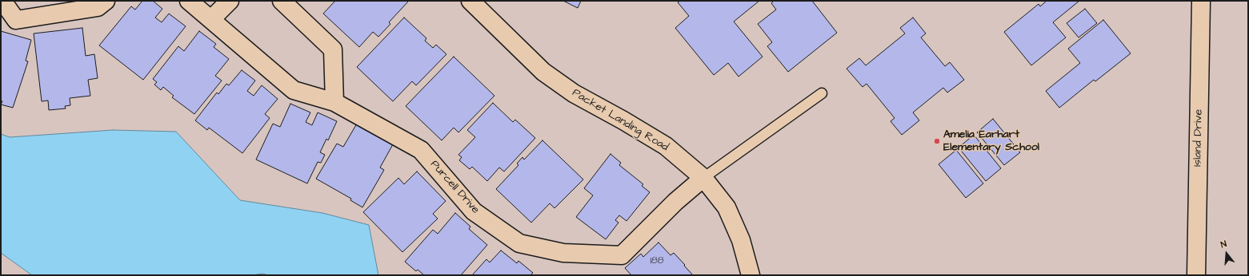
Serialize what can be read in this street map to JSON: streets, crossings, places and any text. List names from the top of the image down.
{
  "streets": {
    "street": ["Packet Landing Road", "Island Drive", "Purcell Drive"]
  },
  "crossings": [
    ["Packet Landing Road", "Purcell Drive"]
  ],
  "places": ["Amelia Earhart Elementary School"],
  "house_numbers": ["188"],
  "north": "top"
}
